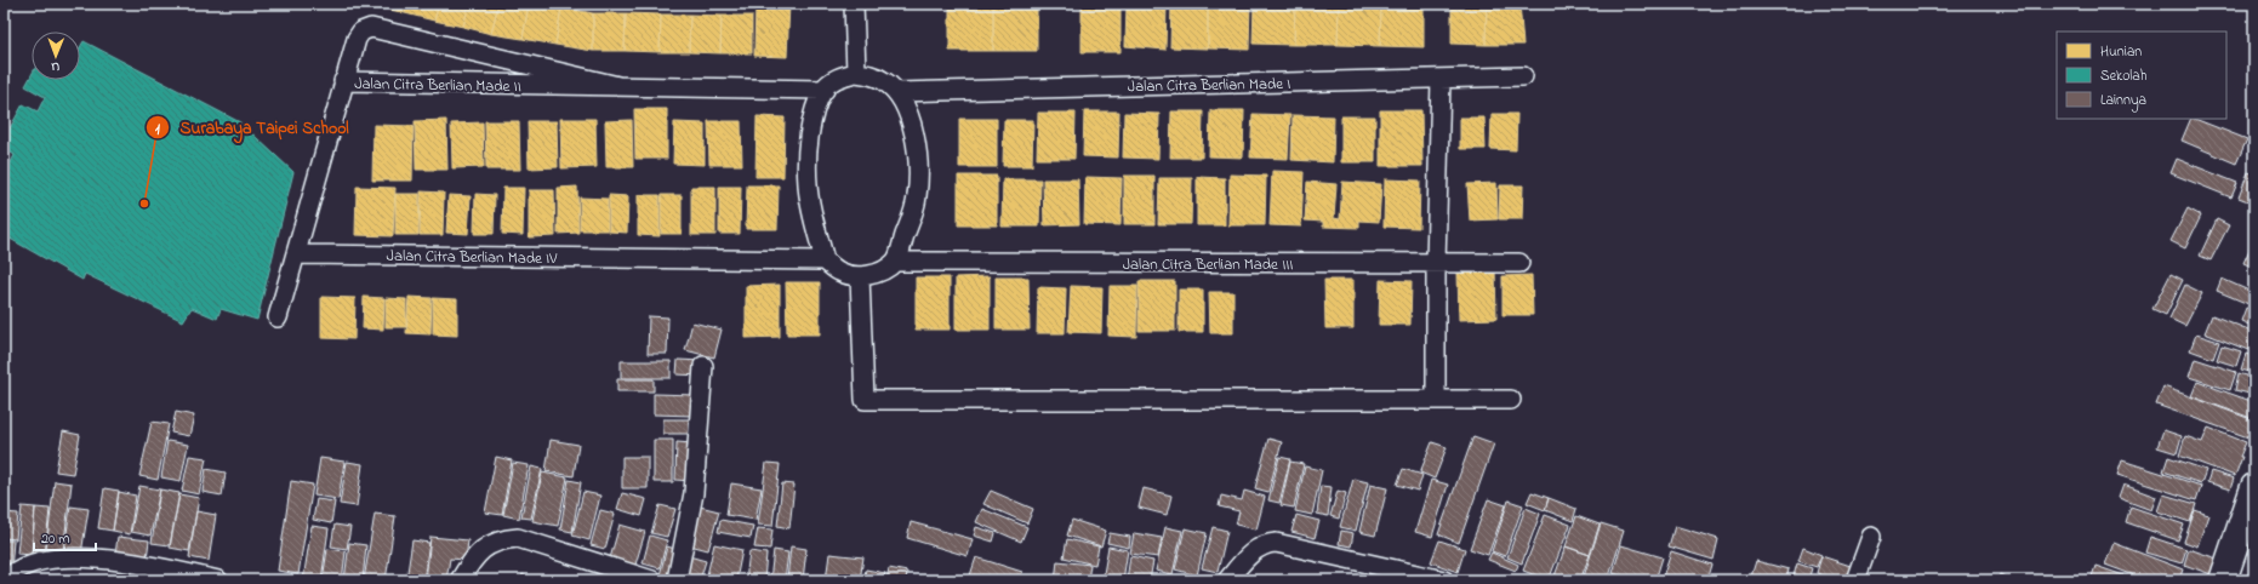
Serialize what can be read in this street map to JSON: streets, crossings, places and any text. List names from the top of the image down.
{
  "streets": {
    "street": [
      "Jalan Citra Berlian Made II",
      "Jalan Citra Berlian Made I",
      "Jalan Citra Berlian Made IV",
      "Jalan Citra Berlian Made III"
    ]
  },
  "places": ["Surabaya Taipei School"],
  "legend": ["Hunian", "Sekolah", "Lainnya"],
  "scale_bar": "20 m",
  "north": "bottom"
}
